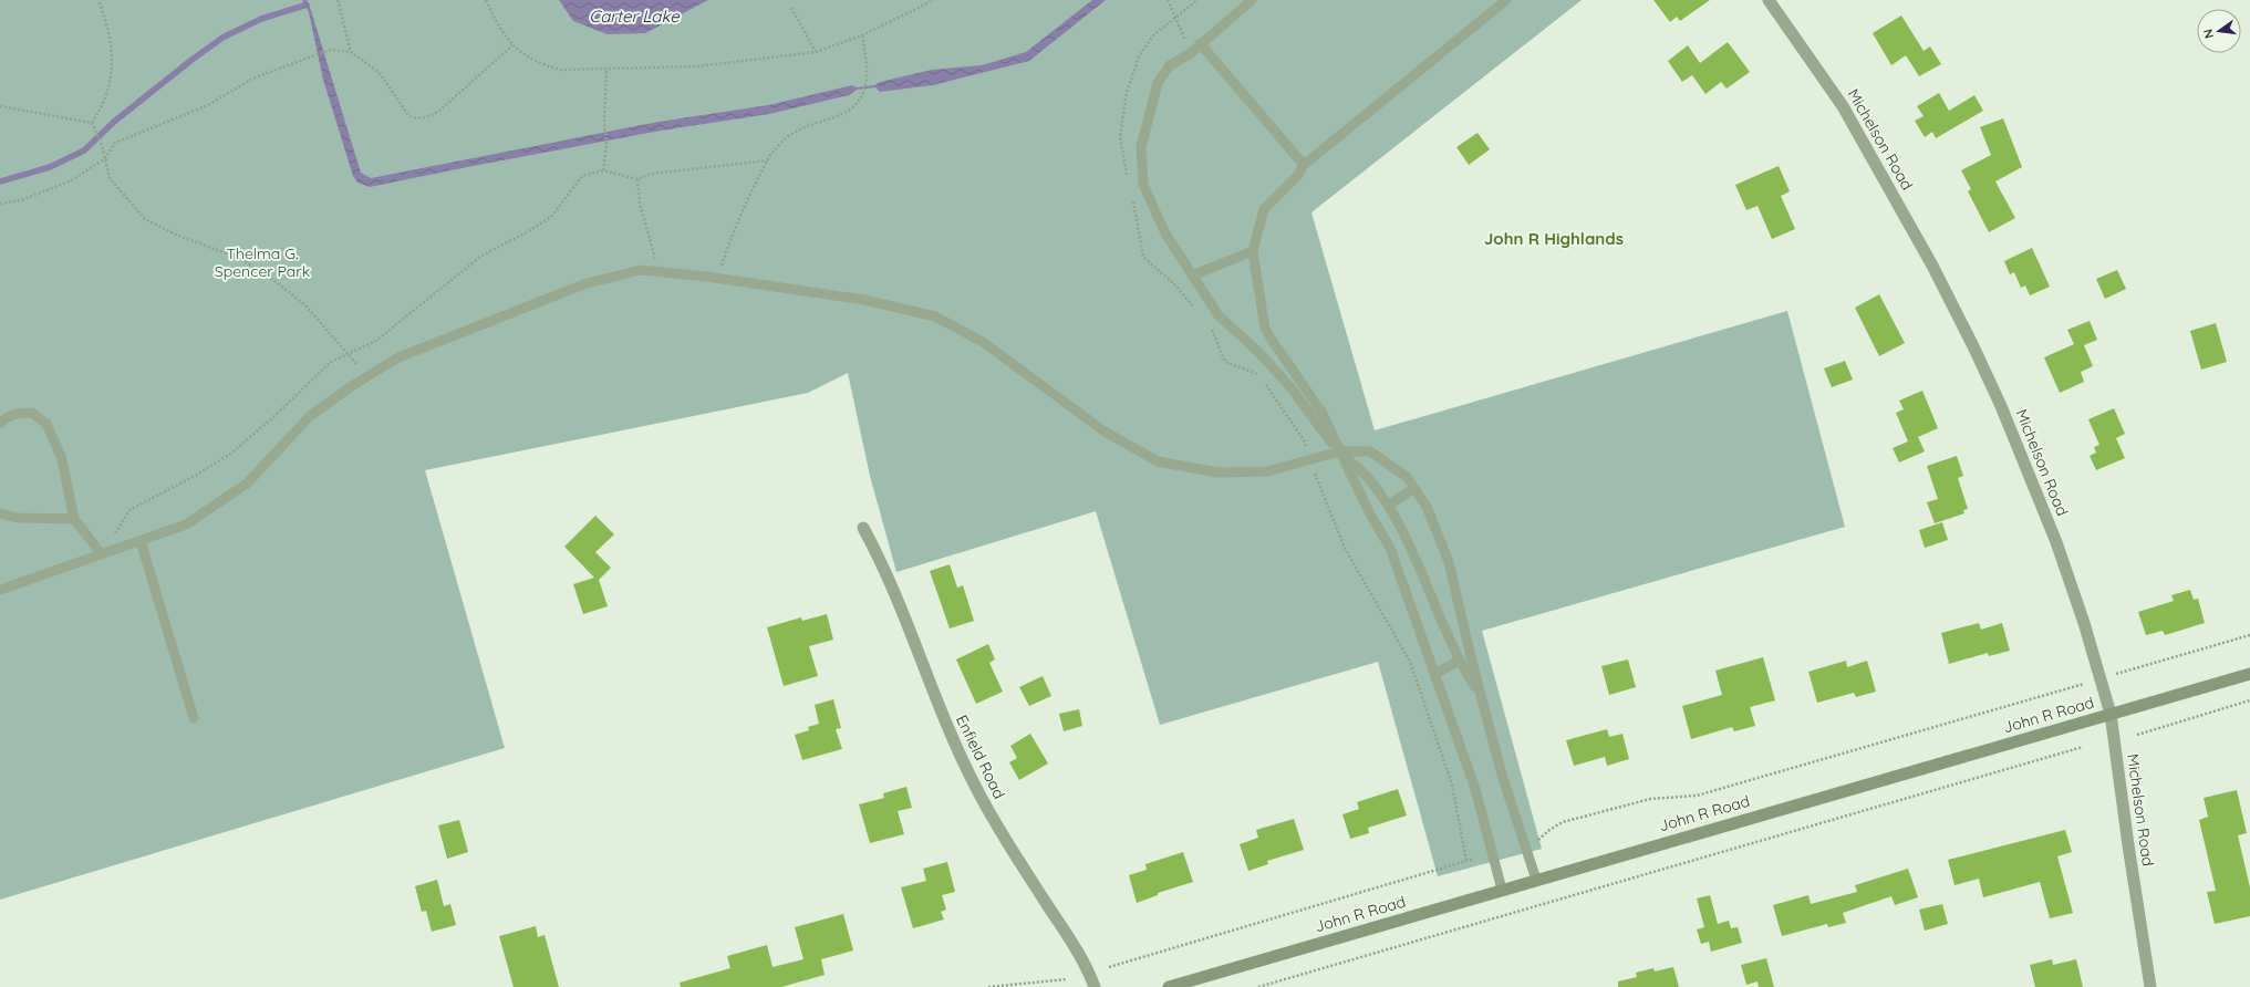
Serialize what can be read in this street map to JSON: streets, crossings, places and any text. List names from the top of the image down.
{
  "streets": {
    "main road": ["John R Road"],
    "street": ["Michelson Road", "Enfield Road"]
  },
  "crossings": [
    ["Michelson Road", "John R Road"]
  ],
  "districts": ["John R Highlands"],
  "water": ["Carter Lake"],
  "parks": ["Thelma G. Spencer Park"],
  "north": "left"
}
